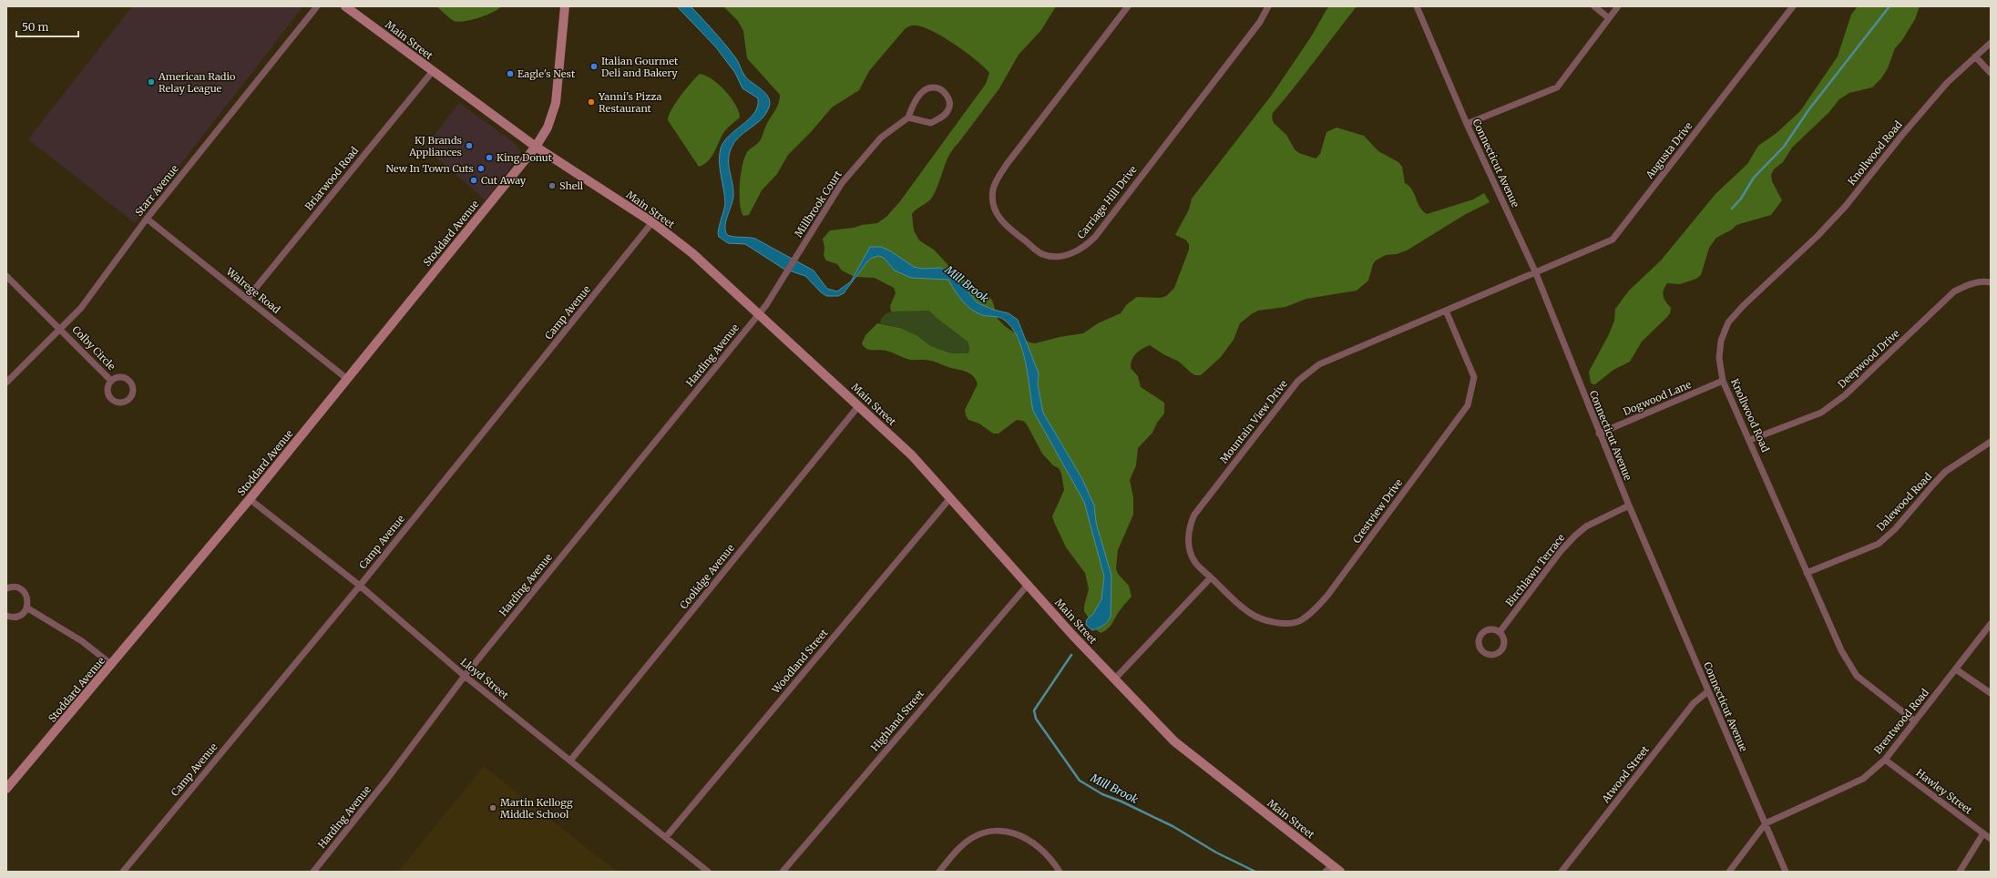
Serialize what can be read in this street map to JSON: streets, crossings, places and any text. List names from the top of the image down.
{
  "streets": {
    "main road": ["Main Street", "Stoddard Avenue"],
    "street": [
      "Augusta Drive",
      "Knollwood Road",
      "Connecticut Avenue",
      "Briarwood Road",
      "Starr Avenue",
      "Carriage Hill Drive",
      "Millbrook Court",
      "Walrege Road",
      "Camp Avenue",
      "Colby Circle",
      "Harding Avenue",
      "Deepwood Drive",
      "Dogwood Lane",
      "Mountain View Drive",
      "Dalewood Road",
      "Crestview Drive",
      "Birchlawn Terrace",
      "Coolidge Avenue",
      "Woodland Street",
      "Lloyd Street",
      "Highland Street",
      "Brentwood Road",
      "Atwood Street",
      "Hawley Street"
    ]
  },
  "crossings": [
    ["Main Street", "Briarwood Road"],
    ["Main Street", "Millbrook Court"],
    ["Main Street", "Stoddard Avenue"],
    ["Main Street", "Camp Avenue"],
    ["Main Street", "Harding Avenue"],
    ["Main Street", "Coolidge Avenue"],
    ["Main Street", "Woodland Street"],
    ["Main Street", "Highland Street"],
    ["Augusta Drive", "Connecticut Avenue"],
    ["Augusta Drive", "Mountain View Drive"],
    ["Knollwood Road", "Deepwood Drive"],
    ["Knollwood Road", "Dogwood Lane"],
    ["Knollwood Road", "Dalewood Road"],
    ["Knollwood Road", "Brentwood Road"],
    ["Connecticut Avenue", "Dogwood Lane"],
    ["Connecticut Avenue", "Mountain View Drive"],
    ["Connecticut Avenue", "Birchlawn Terrace"],
    ["Connecticut Avenue", "Brentwood Road"],
    ["Connecticut Avenue", "Atwood Street"],
    ["Briarwood Road", "Walrege Road"],
    ["Starr Avenue", "Walrege Road"],
    ["Starr Avenue", "Colby Circle"],
    ["Millbrook Court", "Harding Avenue"],
    ["Stoddard Avenue", "Walrege Road"],
    ["Stoddard Avenue", "Lloyd Street"],
    ["Camp Avenue", "Lloyd Street"],
    ["Harding Avenue", "Lloyd Street"],
    ["Mountain View Drive", "Crestview Drive"],
    ["Coolidge Avenue", "Lloyd Street"],
    ["Woodland Street", "Lloyd Street"],
    ["Brentwood Road", "Hawley Street"]
  ],
  "water": ["Mill Brook"],
  "places": [
    "Italian Gourmet Deli and Bakery",
    "Eagle's Nest",
    "American Radio Relay League",
    "Yanni's Pizza Restaurant",
    "KJ Brands Appliances",
    "King Donut",
    "New In Town Cuts",
    "Cut Away",
    "Shell",
    "Martin Kellogg Middle School"
  ],
  "scale_bar": "50 m"
}
